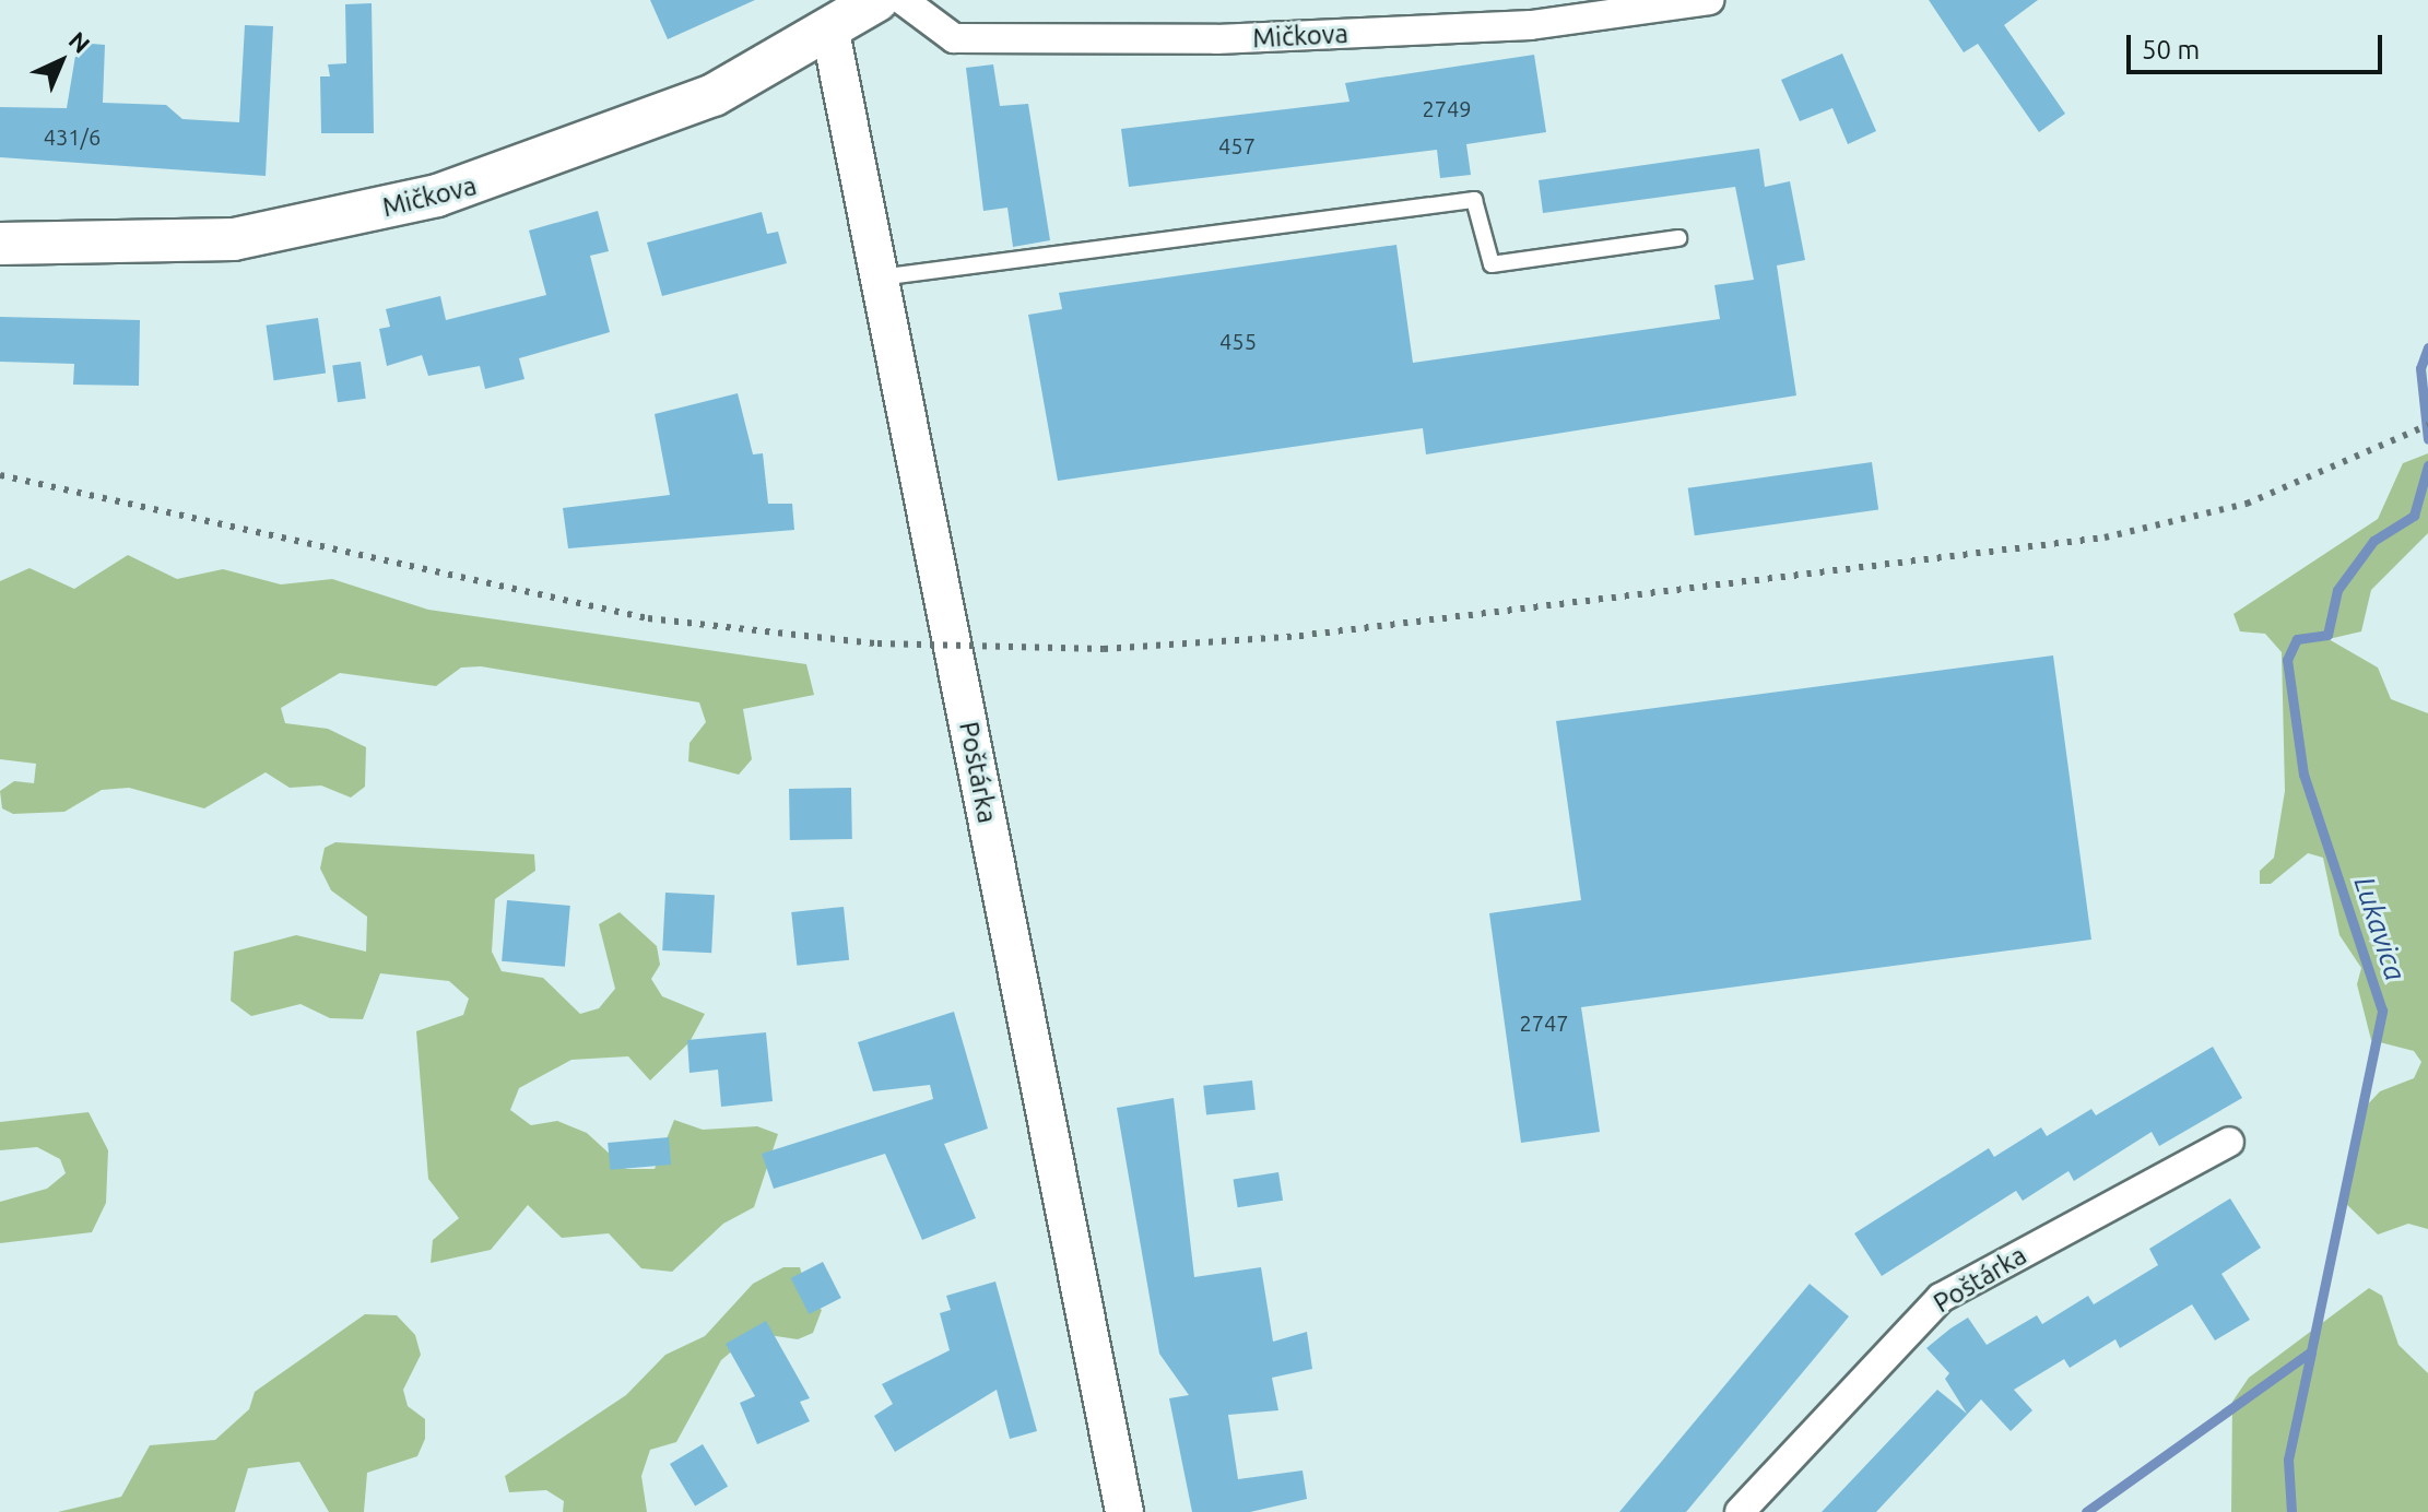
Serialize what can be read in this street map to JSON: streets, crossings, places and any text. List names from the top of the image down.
{
  "streets": {
    "main road": ["Mičkova"],
    "street": ["Poštárka"]
  },
  "crossings": [
    ["Mičkova", "Poštárka"]
  ],
  "water": ["Lukavica"],
  "house_numbers": [
    "2749",
    "431/6",
    "457",
    "455",
    "2747"
  ],
  "scale_bar": "50 m",
  "north": "top right"
}
